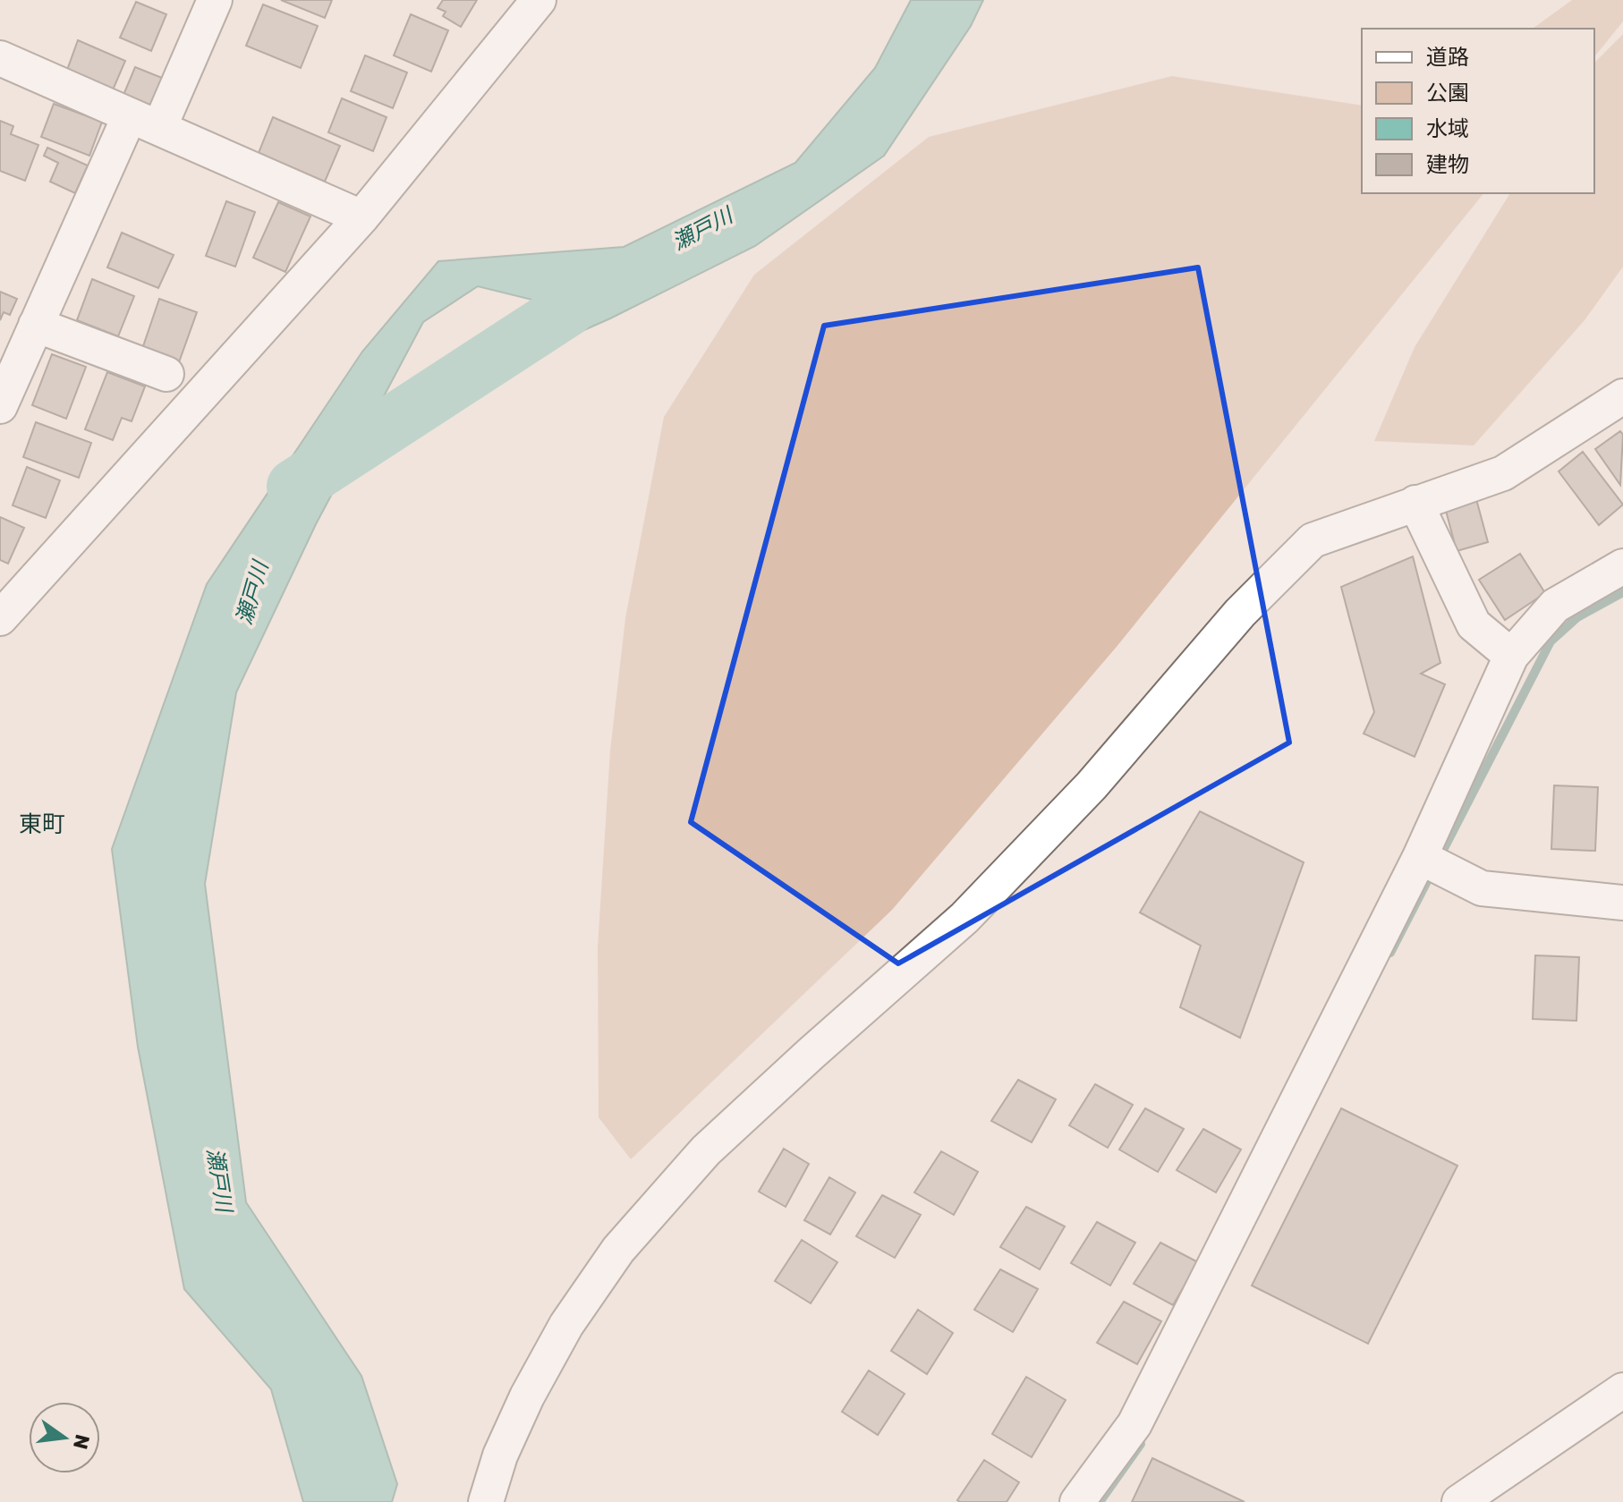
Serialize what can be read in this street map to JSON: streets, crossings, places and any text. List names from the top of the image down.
{
  "districts": ["東町"],
  "water": ["瀬戸川"],
  "legend": [
    "道路",
    "公園",
    "水域",
    "建物"
  ],
  "north": "right"
}
